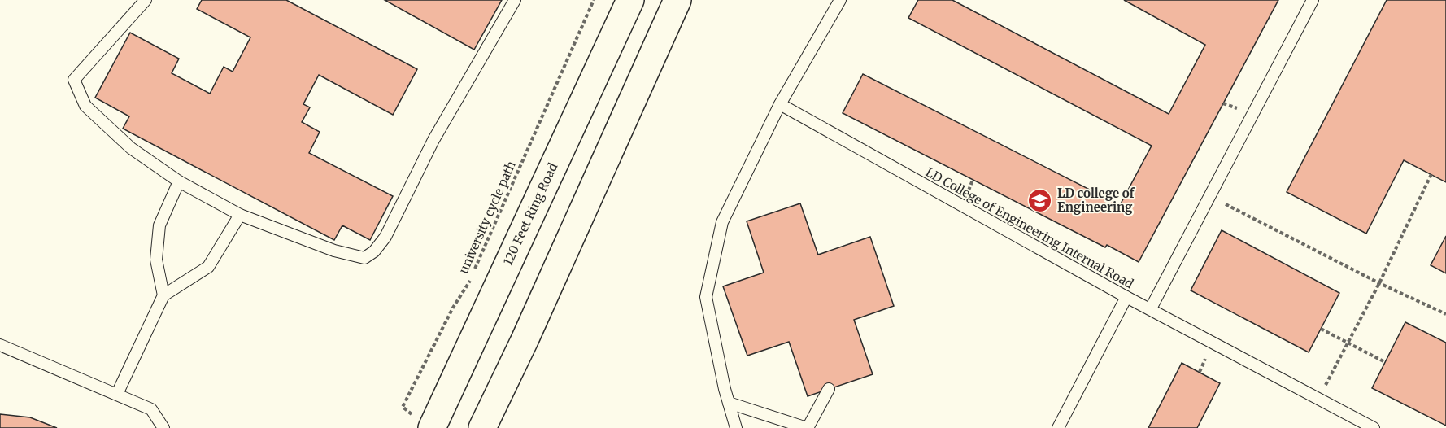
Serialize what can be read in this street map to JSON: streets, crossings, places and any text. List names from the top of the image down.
{
  "streets": {
    "main road": ["120 Feet Ring Road"],
    "lane": ["LD College of Engineering Internal Road"],
    "path": ["university cycle path"]
  },
  "crossings": [
    ["120 Feet Ring Road", "university cycle path"]
  ],
  "places": {
    "school or university": ["LD college of Engineering"]
  }
}
